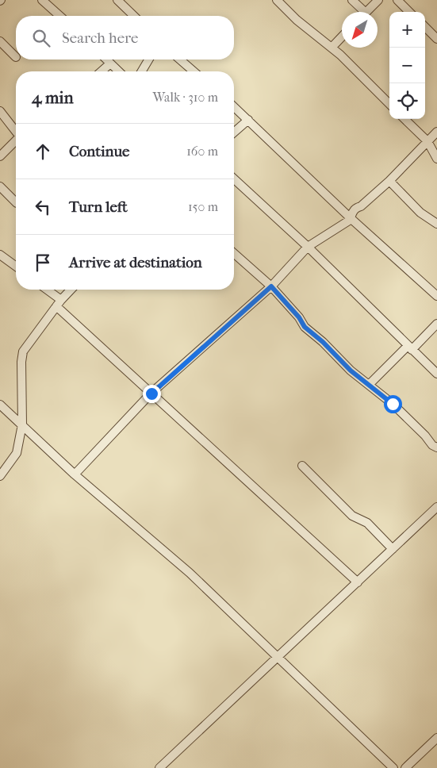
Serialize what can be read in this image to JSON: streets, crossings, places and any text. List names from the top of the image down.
{
  "north": "bottom left",
  "page": {
    "map_buttons": ["+", "−"],
    "search": "Search here",
    "heading": ["4 min", "Walk · 310 m"],
    "list": [
      ["Continue", "160 m"],
      ["Turn left", "150 m"],
      "Arrive at destination"
    ]
  }
}
